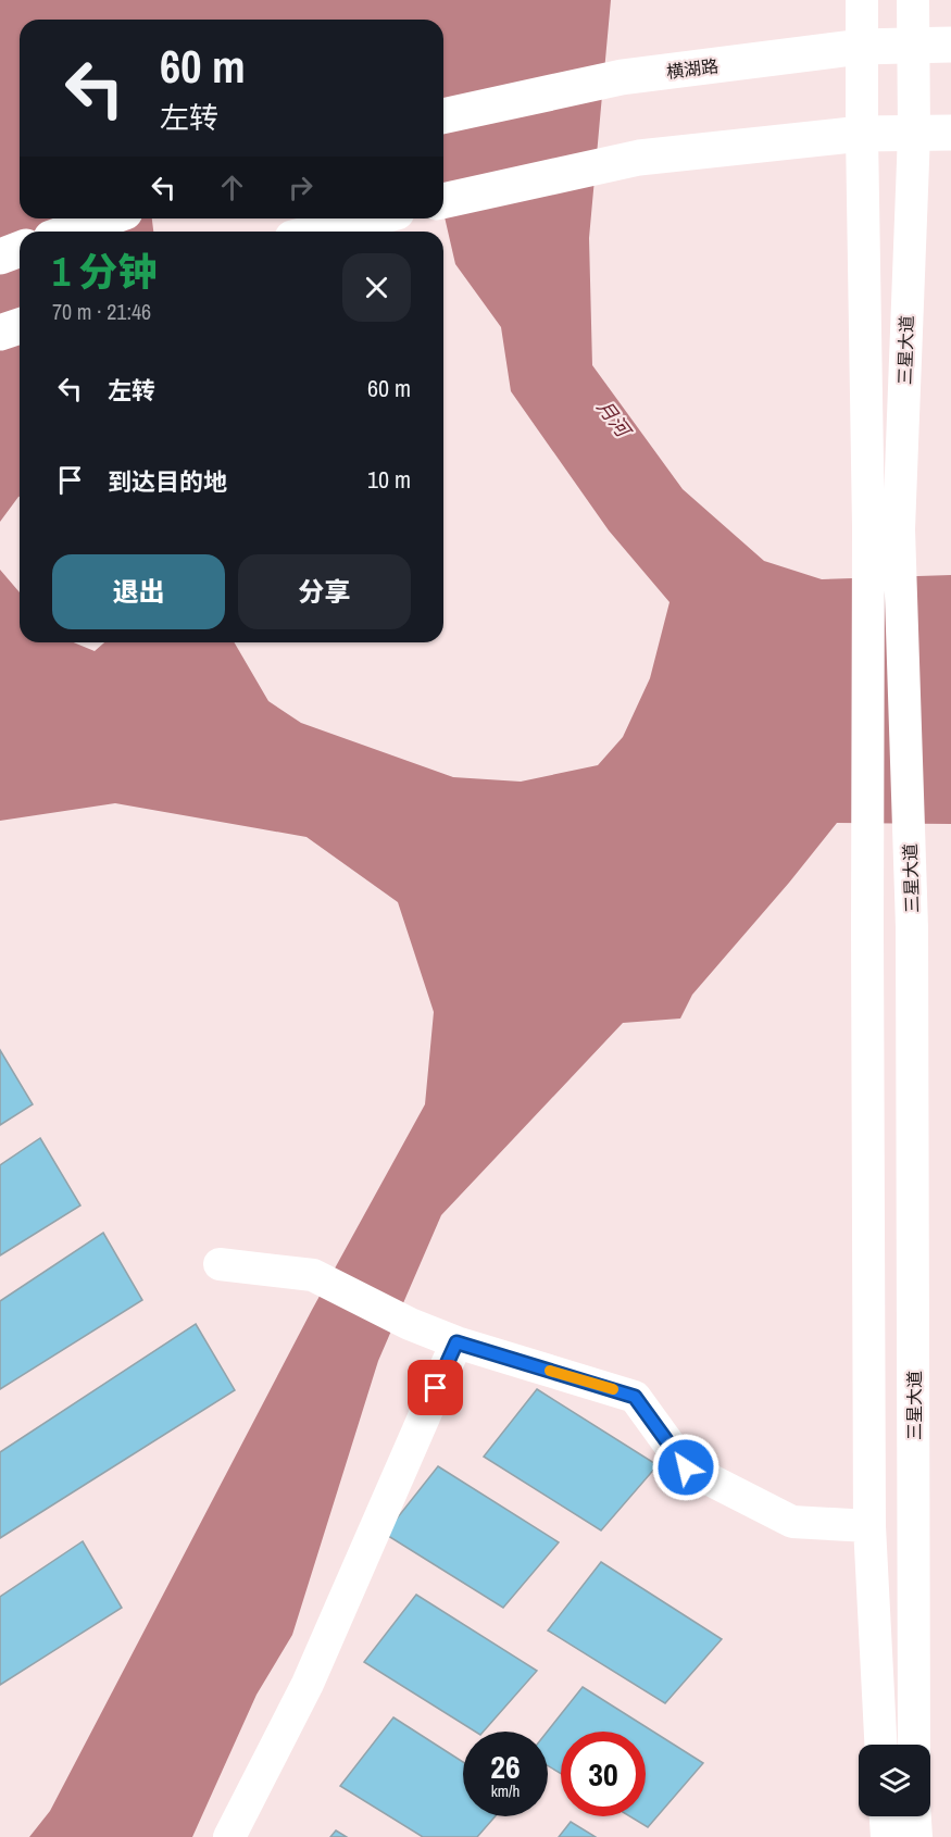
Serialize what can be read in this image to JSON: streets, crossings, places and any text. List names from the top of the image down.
{
  "streets": {
    "highway": ["横湖路"],
    "street": ["三星大道"]
  },
  "crossings": [
    ["横湖路", "三星大道"]
  ],
  "water": ["月河"],
  "page": {
    "turn": ["60 m", "左转"],
    "heading": ["1 分钟", "70 m · 21:46"],
    "list": [
      {
        "name": "左转",
        "value": "60 m"
      },
      {
        "name": "到达目的地",
        "value": "10 m"
      }
    ],
    "buttons": ["退出", "分享"],
    "speed": "26 km/h",
    "limit": "30"
  }
}
